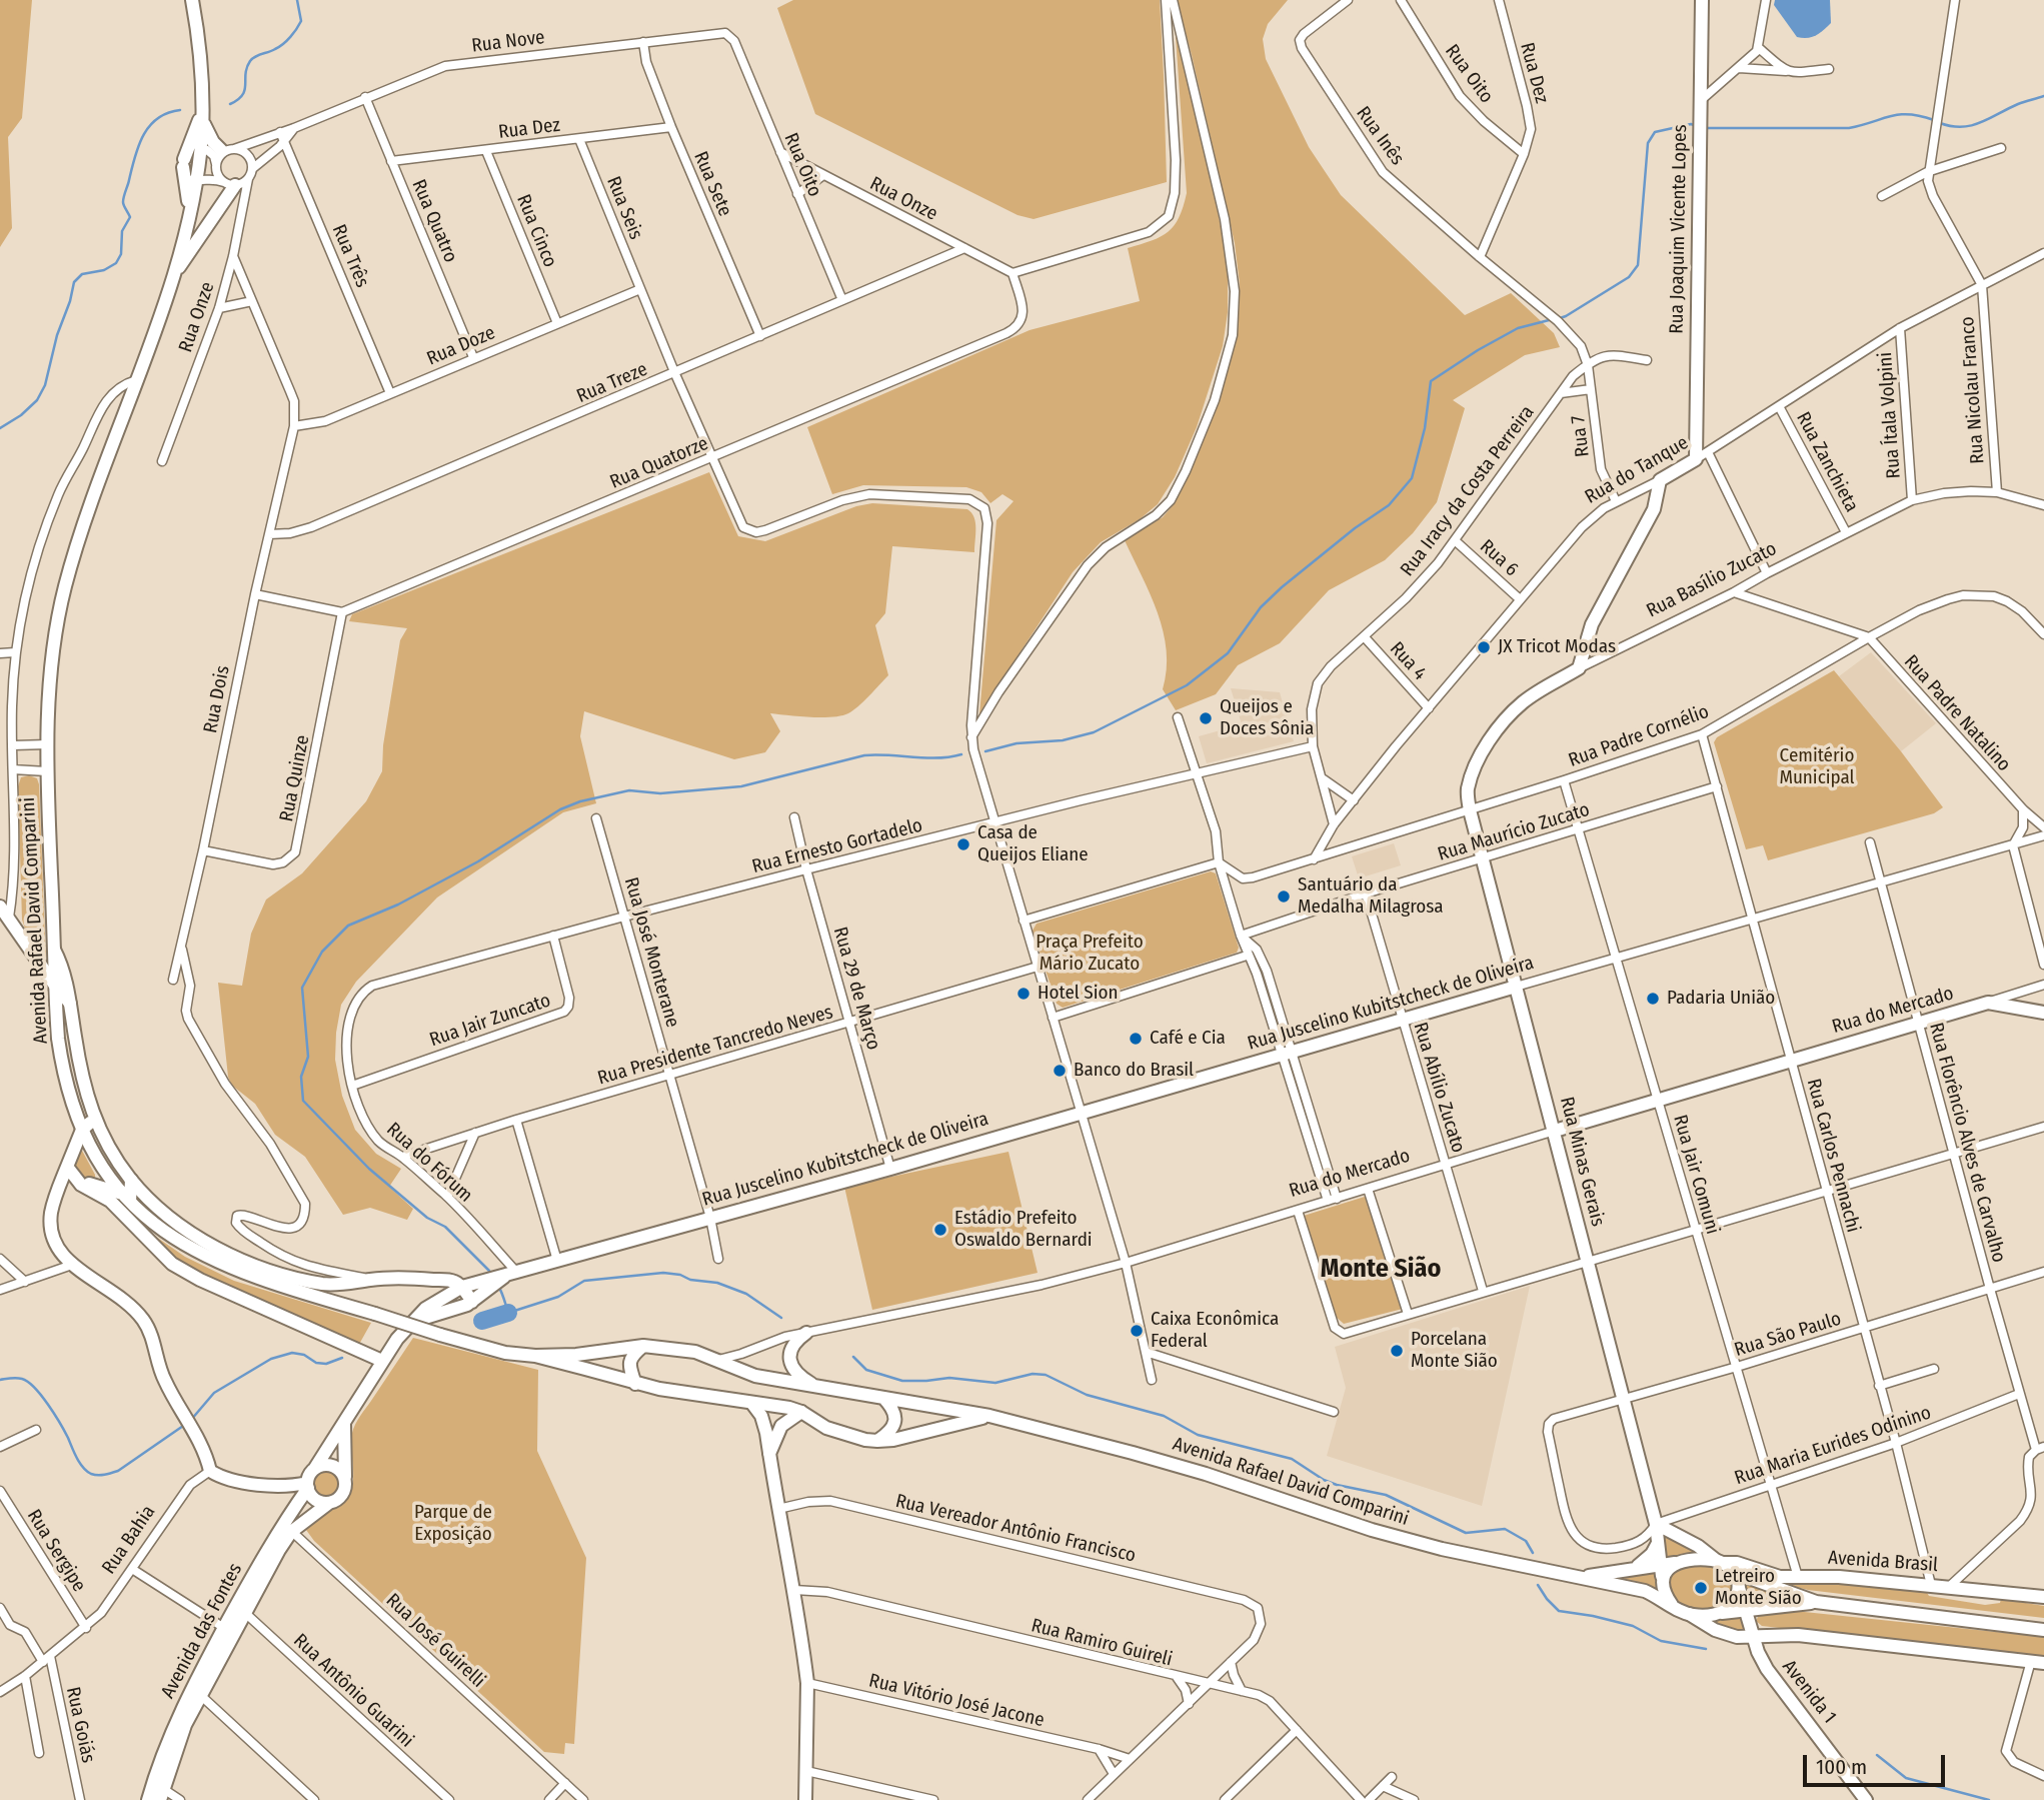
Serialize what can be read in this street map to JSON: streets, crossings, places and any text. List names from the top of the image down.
{
  "streets": {
    "main road": [
      "Rua Joaquim Vicente Lopes",
      "Rua do Tanque",
      "Rua Basílio Zucato",
      "Avenida Rafael David Comparini",
      "Rua Juscelino Kubitstcheck de Oliveira",
      "Rua do Mercado",
      "Rua Minas Gerais",
      "Avenida Brasil",
      "Avenida das Fontes",
      "Avenida 1"
    ],
    "street": [
      "Rua Nove",
      "Rua Dez",
      "Rua Oito",
      "Rua Inês",
      "Rua Sete",
      "Rua Onze",
      "Rua Seis",
      "Rua Quatro",
      "Rua Cinco",
      "Rua Três",
      "Rua Doze",
      "Rua Treze",
      "Rua Nicolau Franco",
      "Rua Ítala Volpini",
      "Rua 7",
      "Rua Zanchieta",
      "Rua Quatorze",
      "Rua Iracy da Costa Perreira",
      "Rua 6",
      "Rua 4",
      "Rua Dois",
      "Rua Padre Natalino",
      "Rua Padre Cornélio",
      "Rua Quinze",
      "Rua Maurício Zucato",
      "Rua Ernesto Gortadelo",
      "Rua José Monterane",
      "Rua 29 de Março",
      "Rua Jair Zuncato",
      "Rua Presidente Tancredo Neves",
      "Rua Abílio Zucato",
      "Rua Florêncio Alves de Carvalho",
      "Rua Carlos Pennachi",
      "Rua do Fórum",
      "Rua Jair Comuni",
      "Rua São Paulo",
      "Rua Maria Eurides Odinino",
      "Rua Vereador Antônio Francisco",
      "Rua Bahia",
      "Rua Sergipe",
      "Rua José Guirelli",
      "Rua Ramiro Guireli",
      "Rua Antônio Guarini",
      "Rua Vitório José Jacone",
      "Rua Goiás"
    ]
  },
  "crossings": [
    ["Rua Nove", "Rua Oito"],
    ["Rua Nove", "Rua Sete"],
    ["Rua Nove", "Rua Onze"],
    ["Rua Nove", "Rua Quatro"],
    ["Rua Nove", "Rua Três"],
    ["Rua Dez", "Rua Oito"],
    ["Rua Dez", "Rua Sete"],
    ["Rua Dez", "Rua Seis"],
    ["Rua Dez", "Rua Quatro"],
    ["Rua Dez", "Rua Cinco"],
    ["Rua Oito", "Rua Onze"],
    ["Rua Oito", "Rua Treze"],
    ["Rua Inês", "Rua 7"],
    ["Rua Inês", "Rua Iracy da Costa Perreira"],
    ["Rua Sete", "Rua Treze"],
    ["Rua Onze", "Rua Treze"],
    ["Rua Onze", "Rua Quatorze"],
    ["Rua Onze", "Rua Dois"],
    ["Rua Seis", "Rua Doze"],
    ["Rua Seis", "Rua Treze"],
    ["Rua Seis", "Rua Quatorze"],
    ["Rua Quatro", "Rua Doze"],
    ["Rua Joaquim Vicente Lopes", "Rua do Tanque"],
    ["Rua Cinco", "Rua Doze"],
    ["Rua Três", "Rua Doze"],
    ["Rua Doze", "Rua Dois"],
    ["Rua Treze", "Rua Dois"],
    ["Rua Nicolau Franco", "Rua do Tanque"],
    ["Rua Nicolau Franco", "Rua Basílio Zucato"],
    ["Rua Ítala Volpini", "Rua do Tanque"],
    ["Rua Ítala Volpini", "Rua Basílio Zucato"],
    ["Rua 7", "Rua do Tanque"],
    ["Rua 7", "Rua Iracy da Costa Perreira"],
    ["Rua Zanchieta", "Rua do Tanque"],
    ["Rua Zanchieta", "Rua Basílio Zucato"],
    ["Rua Quatorze", "Rua Quinze"],
    ["Rua do Tanque", "Rua Iracy da Costa Perreira"],
    ["Rua do Tanque", "Rua 6"],
    ["Rua do Tanque", "Rua 4"],
    ["Rua do Tanque", "Rua Padre Cornélio"],
    ["Rua Iracy da Costa Perreira", "Rua 6"],
    ["Rua Iracy da Costa Perreira", "Rua 4"],
    ["Rua Iracy da Costa Perreira", "Rua Ernesto Gortadelo"],
    ["Rua Basílio Zucato", "Rua Padre Cornélio"],
    ["Rua Basílio Zucato", "Rua Minas Gerais"],
    ["Rua Dois", "Rua Quinze"],
    ["Rua Padre Natalino", "Rua Padre Cornélio"],
    ["Rua Padre Cornélio", "Rua Carlos Pennachi"],
    ["Rua Padre Cornélio", "Rua Minas Gerais"],
    ["Rua Padre Cornélio", "Rua Jair Comuni"],
    ["Rua Maurício Zucato", "Rua Abílio Zucato"],
    ["Rua Maurício Zucato", "Rua Carlos Pennachi"],
    ["Rua Maurício Zucato", "Rua Minas Gerais"],
    ["Rua Maurício Zucato", "Rua Jair Comuni"],
    ["Rua Ernesto Gortadelo", "Rua José Monterane"],
    ["Rua Ernesto Gortadelo", "Rua 29 de Março"],
    ["Rua Ernesto Gortadelo", "Rua Jair Zuncato"],
    ["Rua Ernesto Gortadelo", "Rua do Fórum"],
    ["Avenida Rafael David Comparini", "Rua do Mercado"],
    ["Avenida Rafael David Comparini", "Rua Minas Gerais"],
    ["Avenida Rafael David Comparini", "Avenida Brasil"],
    ["Avenida Rafael David Comparini", "Avenida 1"],
    ["Rua José Monterane", "Rua Juscelino Kubitstcheck de Oliveira"],
    ["Rua José Monterane", "Rua Presidente Tancredo Neves"],
    ["Rua 29 de Março", "Rua Juscelino Kubitstcheck de Oliveira"],
    ["Rua 29 de Março", "Rua Presidente Tancredo Neves"],
    ["Rua Juscelino Kubitstcheck de Oliveira", "Rua Abílio Zucato"],
    ["Rua Juscelino Kubitstcheck de Oliveira", "Rua Florêncio Alves de Carvalho"],
    ["Rua Juscelino Kubitstcheck de Oliveira", "Rua Carlos Pennachi"],
    ["Rua Juscelino Kubitstcheck de Oliveira", "Rua Minas Gerais"],
    ["Rua Juscelino Kubitstcheck de Oliveira", "Rua do Fórum"],
    ["Rua Juscelino Kubitstcheck de Oliveira", "Rua Jair Comuni"],
    ["Rua Juscelino Kubitstcheck de Oliveira", "Avenida das Fontes"],
    ["Rua do Mercado", "Rua Abílio Zucato"],
    ["Rua do Mercado", "Rua Florêncio Alves de Carvalho"],
    ["Rua do Mercado", "Rua Carlos Pennachi"],
    ["Rua do Mercado", "Rua Minas Gerais"],
    ["Rua do Mercado", "Rua Jair Comuni"],
    ["Rua Jair Zuncato", "Rua do Fórum"],
    ["Rua Presidente Tancredo Neves", "Rua do Fórum"],
    ["Rua Florêncio Alves de Carvalho", "Rua São Paulo"],
    ["Rua Florêncio Alves de Carvalho", "Rua Maria Eurides Odinino"],
    ["Rua Carlos Pennachi", "Rua São Paulo"],
    ["Rua Carlos Pennachi", "Rua Maria Eurides Odinino"],
    ["Rua Carlos Pennachi", "Avenida Brasil"],
    ["Rua Minas Gerais", "Rua São Paulo"],
    ["Rua Minas Gerais", "Rua Maria Eurides Odinino"],
    ["Rua Minas Gerais", "Avenida Brasil"],
    ["Rua Jair Comuni", "Rua São Paulo"],
    ["Rua Jair Comuni", "Rua Maria Eurides Odinino"],
    ["Rua Jair Comuni", "Avenida Brasil"],
    ["Rua São Paulo", "Rua Maria Eurides Odinino"],
    ["Rua Bahia", "Rua Sergipe"],
    ["Rua Bahia", "Rua Goiás"],
    ["Avenida das Fontes", "Rua José Guirelli"],
    ["Avenida das Fontes", "Rua Antônio Guarini"]
  ],
  "districts": ["Monte Sião"],
  "parks": ["Cemitério Municipal", "Praça Prefeito Mário Zucato", "Parque de Exposição"],
  "places": [
    "JX Tricot Modas",
    "Queijos e Doces Sônia",
    "Casa de Queijos Eliane",
    "Santuário da Medalha Milagrosa",
    "Hotel Sion",
    "Padaria União",
    "Café e Cia",
    "Banco do Brasil",
    "Estádio Prefeito Oswaldo Bernardi",
    "Caixa Econômica Federal",
    "Porcelana Monte Sião",
    "Letreiro Monte Sião"
  ],
  "scale_bar": "100 m"
}
